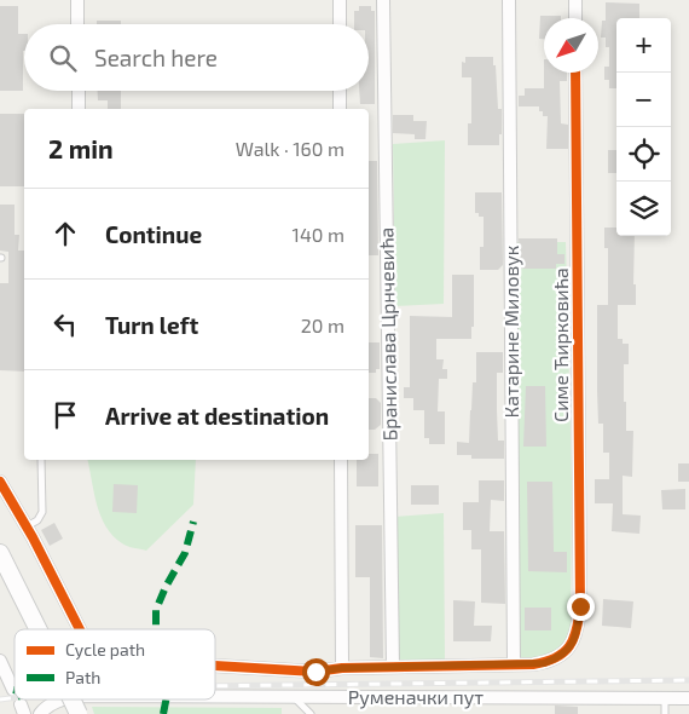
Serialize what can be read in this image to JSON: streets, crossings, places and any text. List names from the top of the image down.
{
  "streets": {
    "street": [
      "Катарине Миловук",
      "Бранислава Црнчевића",
      "Симе Ћирковића",
      "Руменачки пут"
    ]
  },
  "crossings": [
    ["Катарине Миловук", "Симе Ћирковића"]
  ],
  "legend": ["Cycle path", "Path"],
  "north": "bottom left",
  "page": {
    "map_buttons": ["+", "−"],
    "search": "Search here",
    "heading": ["2 min", "Walk · 160 m"],
    "list": [
      ["Continue", "140 m"],
      ["Turn left", "20 m"],
      "Arrive at destination"
    ]
  }
}
